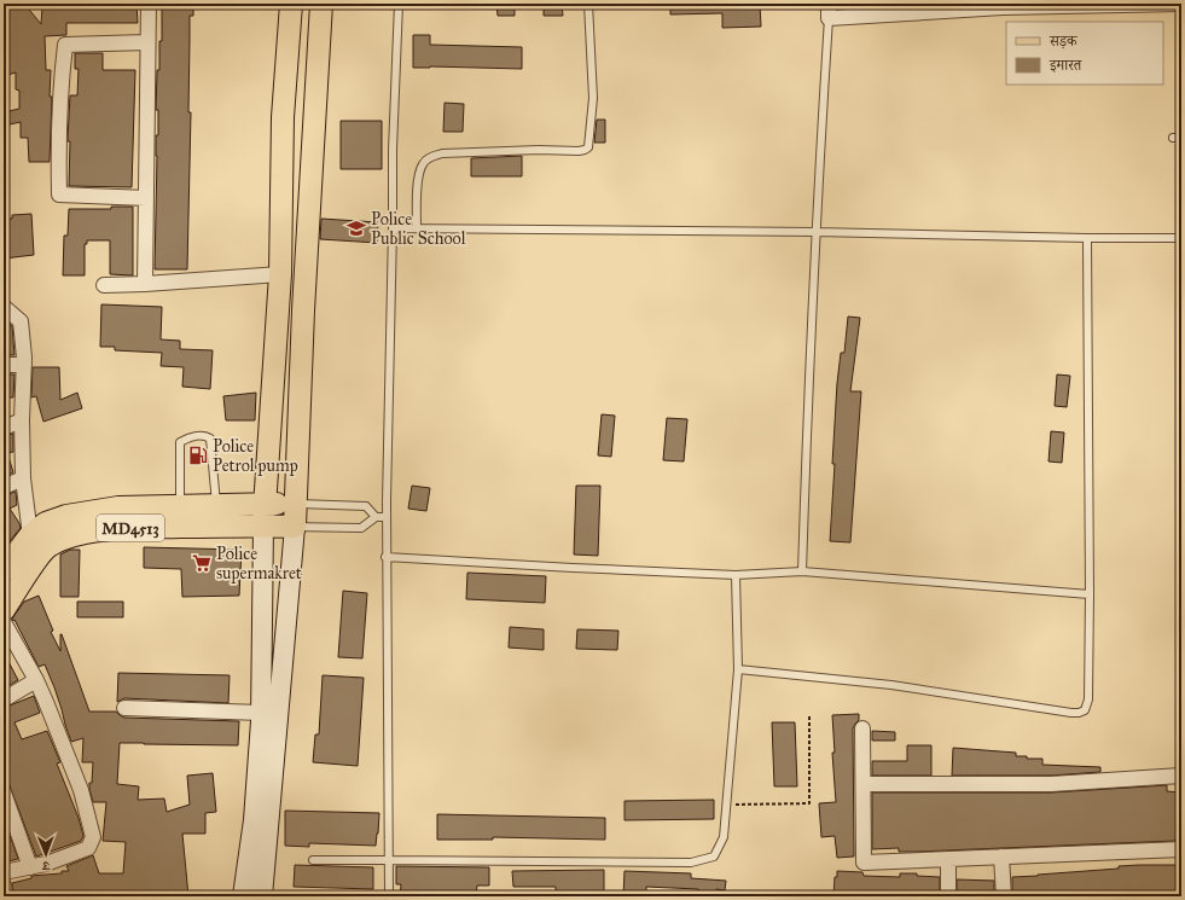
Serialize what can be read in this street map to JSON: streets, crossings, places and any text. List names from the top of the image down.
{
  "streets": {
    "main road": ["MD4513"]
  },
  "places": {
    "school or university": ["Police Public School"],
    "fuel station": ["Police Petrol pump"],
    "supermarket": ["Police supermakret"]
  },
  "legend": ["सड़क", "इमारत"],
  "north": "bottom"
}
